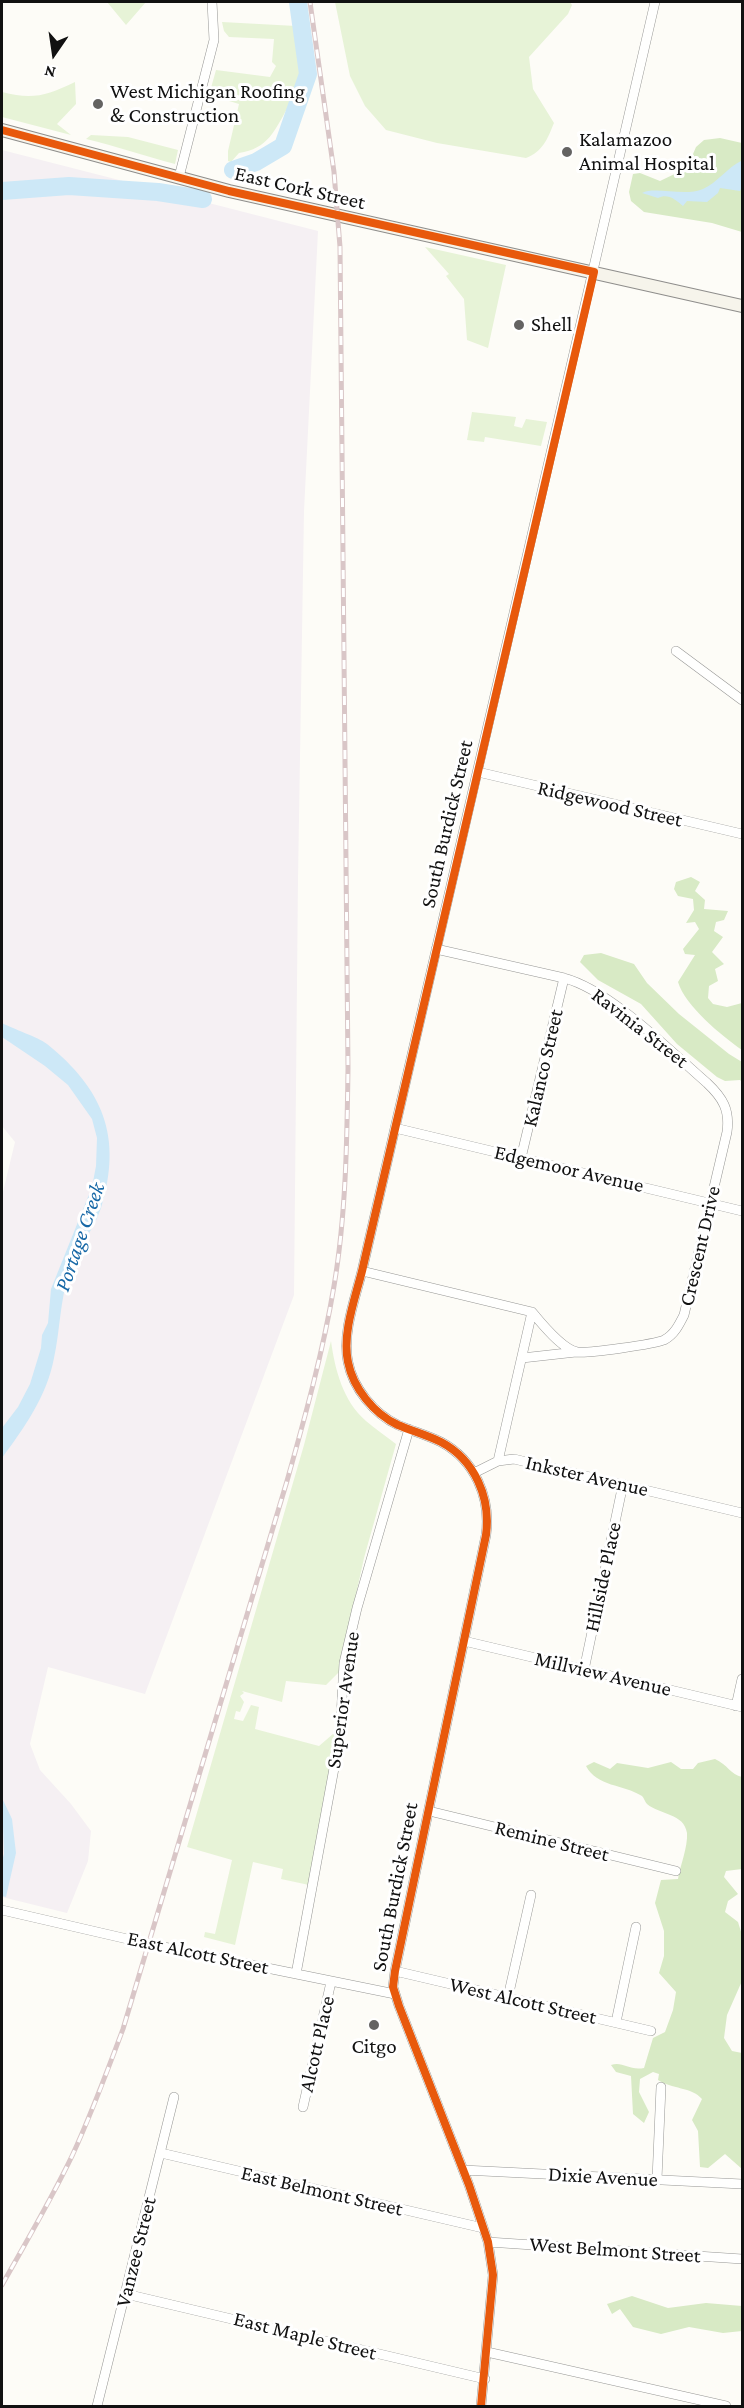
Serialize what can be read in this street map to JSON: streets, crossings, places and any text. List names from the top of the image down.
{
  "streets": {
    "street": [
      "East Cork Street",
      "Ridgewood Street",
      "South Burdick Street",
      "Ravinia Street",
      "Kalanco Street",
      "Edgemoor Avenue",
      "Crescent Drive",
      "Inkster Avenue",
      "Hillside Place",
      "Millview Avenue",
      "Superior Avenue",
      "Remine Street",
      "East Alcott Street",
      "West Alcott Street",
      "Alcott Place",
      "Dixie Avenue",
      "East Belmont Street",
      "West Belmont Street",
      "Vanzee Street",
      "East Maple Street"
    ]
  },
  "crossings": [
    ["East Cork Street", "South Burdick Street"],
    ["Ridgewood Street", "South Burdick Street"],
    ["South Burdick Street", "Ravinia Street"],
    ["South Burdick Street", "Edgemoor Avenue"],
    ["South Burdick Street", "Inkster Avenue"],
    ["South Burdick Street", "Millview Avenue"],
    ["South Burdick Street", "Superior Avenue"],
    ["South Burdick Street", "Remine Street"],
    ["South Burdick Street", "East Alcott Street"],
    ["South Burdick Street", "West Alcott Street"],
    ["South Burdick Street", "Dixie Avenue"],
    ["South Burdick Street", "East Belmont Street"],
    ["South Burdick Street", "West Belmont Street"],
    ["South Burdick Street", "East Maple Street"],
    ["Ravinia Street", "Kalanco Street"],
    ["Ravinia Street", "Crescent Drive"],
    ["Kalanco Street", "Edgemoor Avenue"],
    ["Edgemoor Avenue", "Crescent Drive"],
    ["Inkster Avenue", "Hillside Place"],
    ["Hillside Place", "Millview Avenue"],
    ["Superior Avenue", "East Alcott Street"],
    ["East Alcott Street", "Alcott Place"],
    ["East Belmont Street", "Vanzee Street"],
    ["Vanzee Street", "East Maple Street"]
  ],
  "water": ["Portage Creek"],
  "places": [
    "West Michigan Roofing & Construction",
    "Kalamazoo Animal Hospital",
    "Shell",
    "Citgo"
  ],
  "north": "bottom"
}
